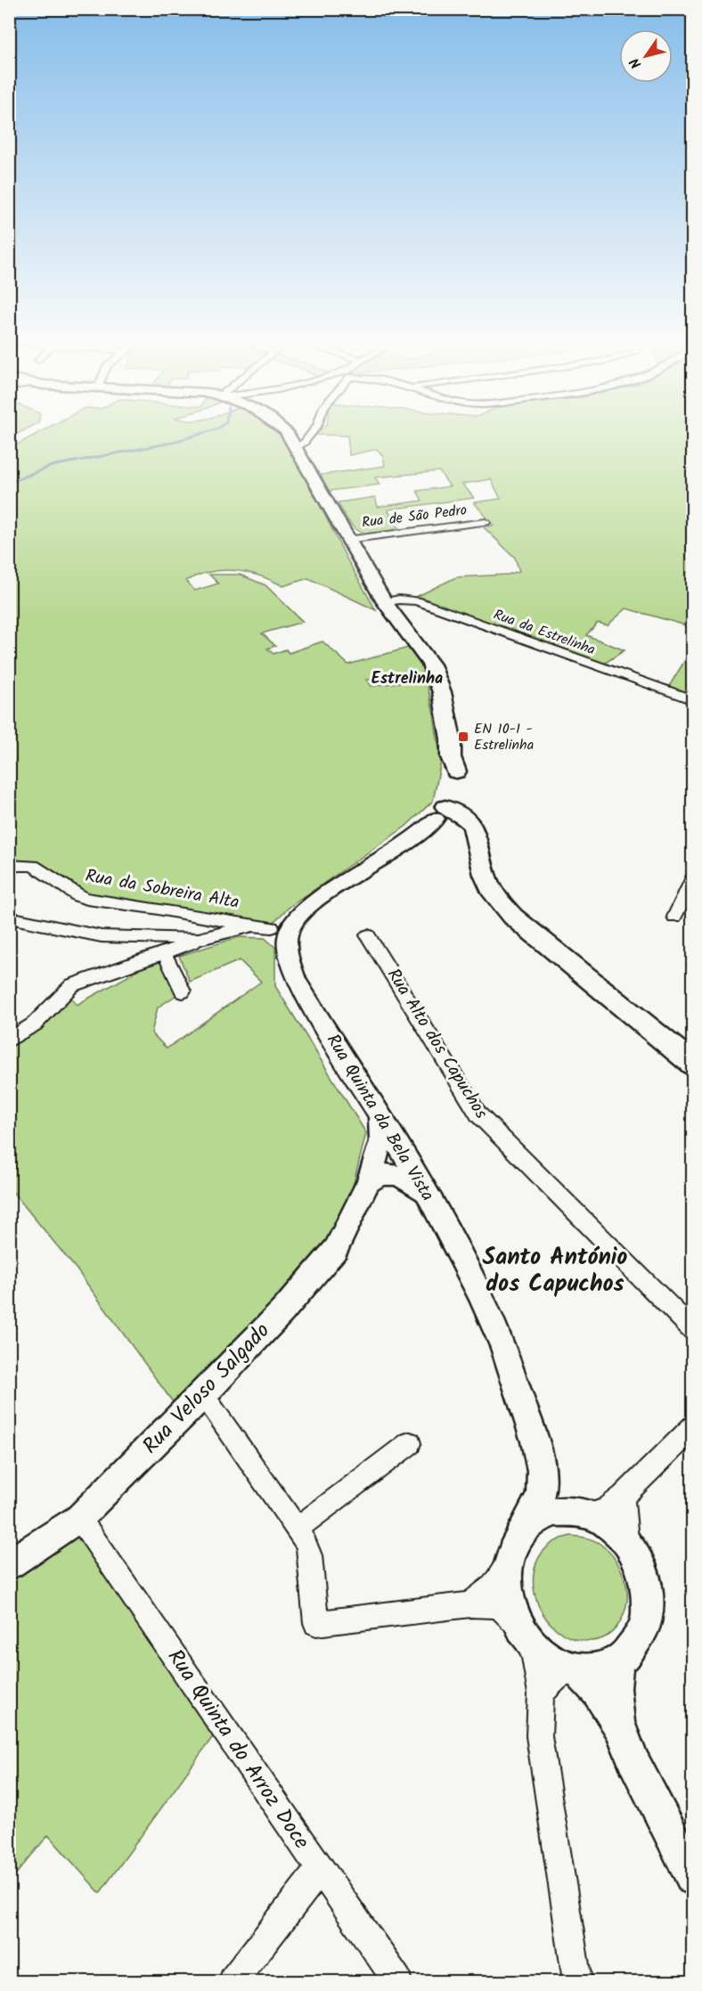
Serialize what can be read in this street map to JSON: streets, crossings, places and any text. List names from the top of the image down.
{
  "streets": {
    "street": [
      "Rua de São Pedro",
      "Rua da Estrelinha",
      "Rua da Sobreira Alta",
      "Rua Alto dos Capuchos",
      "Rua Quinta da Bela Vista",
      "Rua Veloso Salgado",
      "Rua Quinta do Arroz Doce"
    ]
  },
  "crossings": [
    ["Rua Quinta da Bela Vista", "Rua Veloso Salgado"],
    ["Rua Veloso Salgado", "Rua Quinta do Arroz Doce"]
  ],
  "districts": ["Estrelinha", "Santo António dos Capuchos"],
  "places": {
    "transit": ["EN 10-1 - Estrelinha"]
  },
  "north": "bottom left"
}
